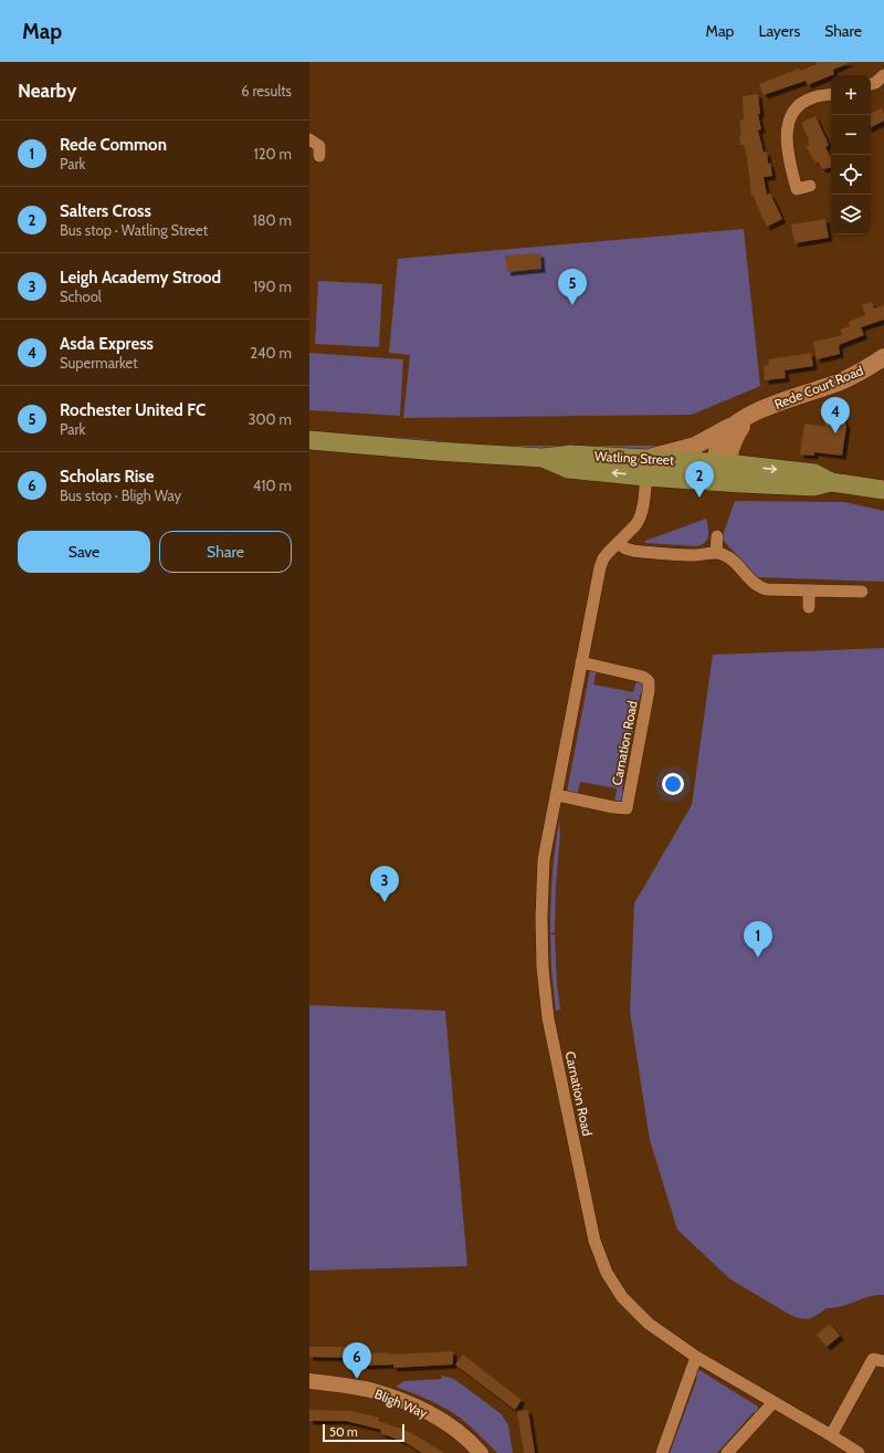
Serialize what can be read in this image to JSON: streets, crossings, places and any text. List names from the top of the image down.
{
  "streets": {
    "main road": ["Rede Court Road", "Watling Street"],
    "street": ["Carnation Road", "Bligh Way"]
  },
  "crossings": [
    ["Rede Court Road", "Watling Street"],
    ["Watling Street", "Carnation Road"]
  ],
  "scale_bar": "50 m",
  "page": {
    "header": "Map",
    "nav": ["Map", "Layers", "Share"],
    "heading": ["Nearby", "6 results"],
    "map_buttons": ["+", "−"],
    "list": [
      {
        "mark": "1",
        "name": "Rede Common",
        "note": "Park",
        "value": "120 m"
      },
      {
        "mark": "2",
        "name": "Salters Cross",
        "note": "Bus stop · Watling Street",
        "value": "180 m"
      },
      {
        "mark": "3",
        "name": "Leigh Academy Strood",
        "note": "School",
        "value": "190 m"
      },
      {
        "mark": "4",
        "name": "Asda Express",
        "note": "Supermarket",
        "value": "240 m"
      },
      {
        "mark": "5",
        "name": "Rochester United FC",
        "note": "Park",
        "value": "300 m"
      },
      {
        "mark": "6",
        "name": "Scholars Rise",
        "note": "Bus stop · Bligh Way",
        "value": "410 m"
      }
    ],
    "pins": [
      "5",
      "4",
      "2",
      "3",
      "1",
      "6"
    ],
    "buttons": ["Save", "Share"],
    "scale": "50 m"
  }
}
